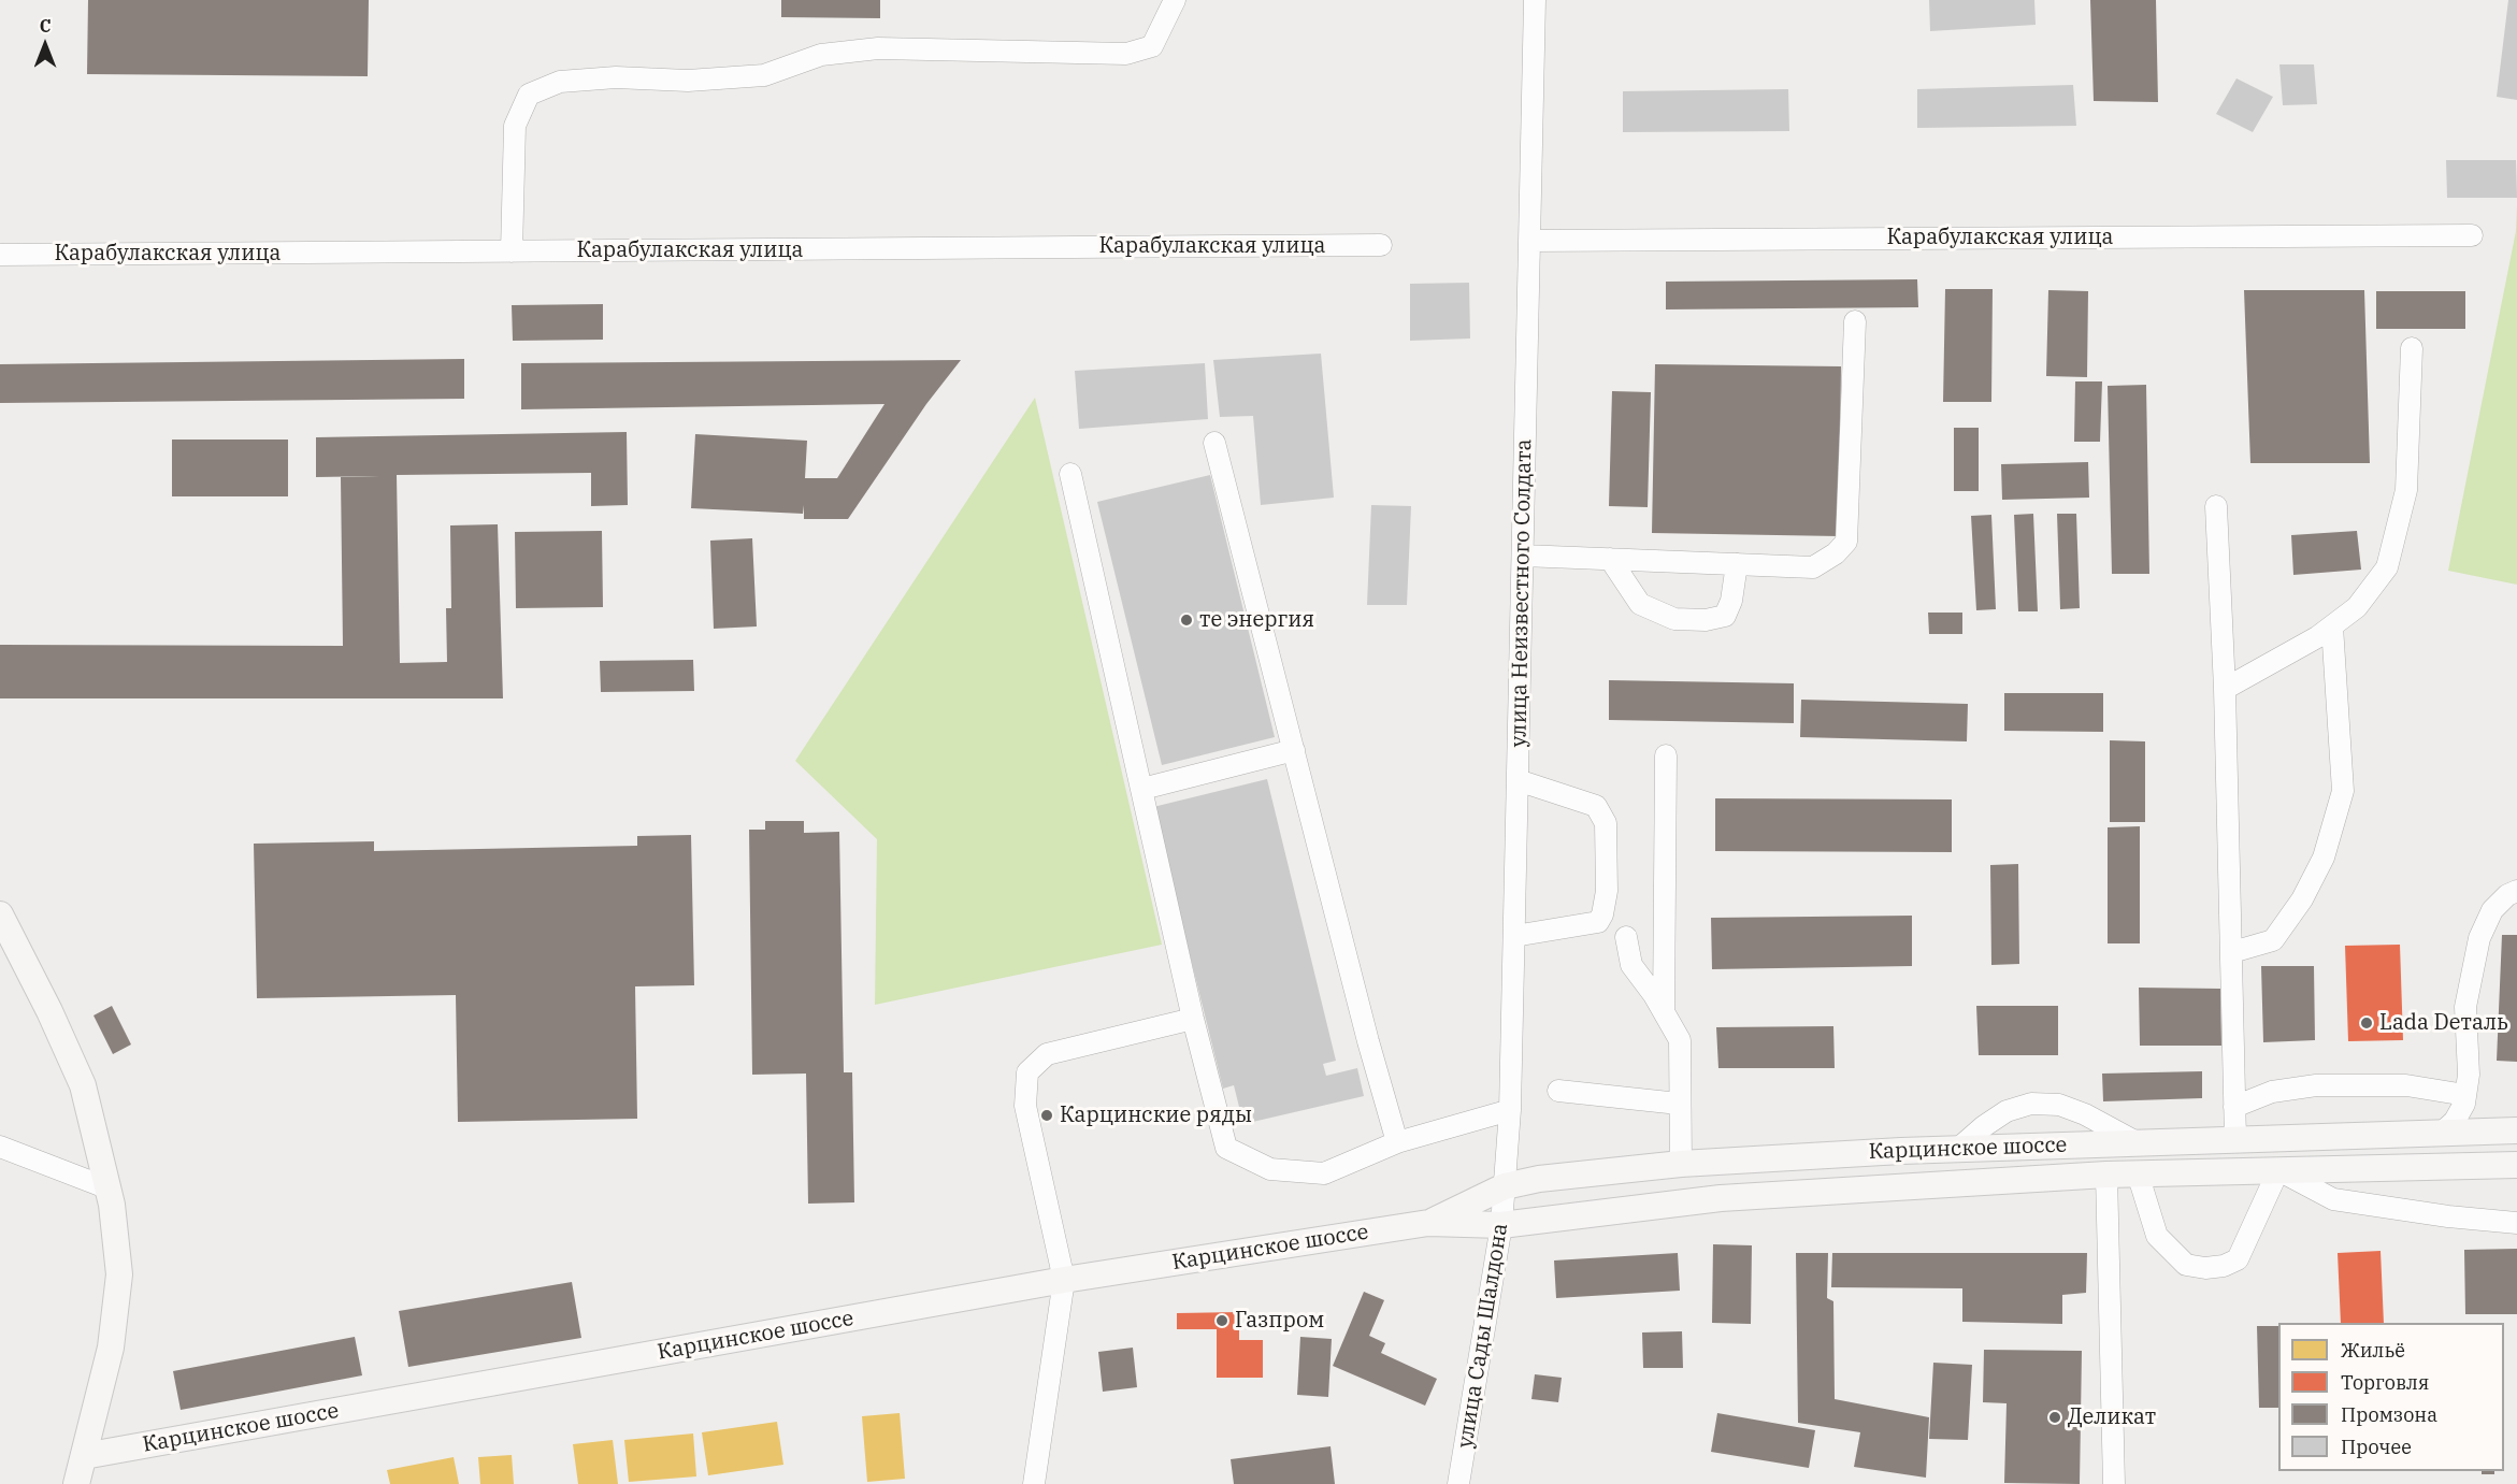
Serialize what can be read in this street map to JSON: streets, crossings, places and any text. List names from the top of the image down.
{
  "streets": {
    "main road": ["Карцинское шоссе"],
    "street": ["Карабулакская улица", "улица Неизвестного Солдата", "улица Сады Шалдона"]
  },
  "crossings": [
    ["Карабулакская улица", "улица Неизвестного Солдата"],
    ["улица Неизвестного Солдата", "Карцинское шоссе"],
    ["улица Неизвестного Солдата", "улица Сады Шалдона"],
    ["Карцинское шоссе", "улица Сады Шалдона"]
  ],
  "places": [
    "те энергия",
    "Lada Dеталь",
    "Карцинские ряды",
    "Газпром",
    "Деликат"
  ],
  "legend": [
    "Жильё",
    "Торговля",
    "Промзона",
    "Прочее"
  ],
  "north": "top"
}
